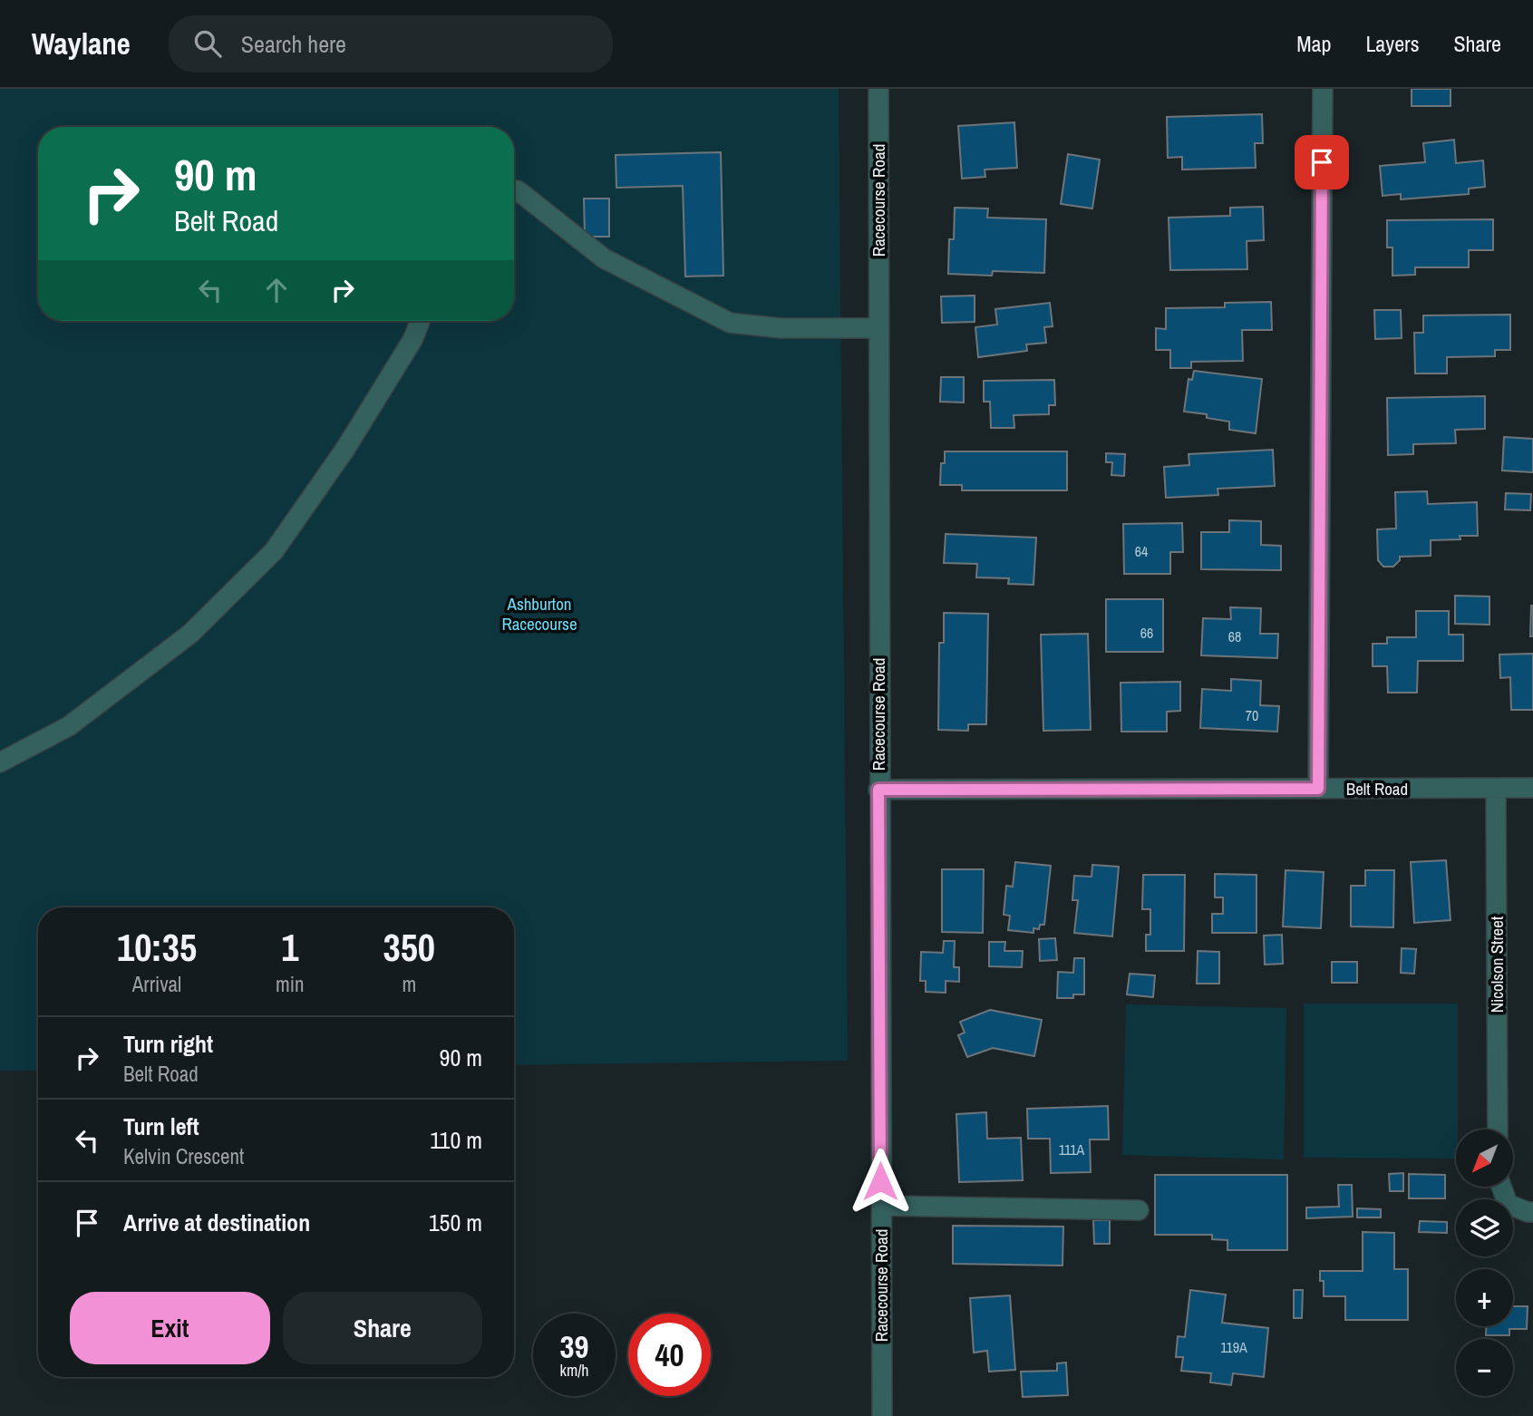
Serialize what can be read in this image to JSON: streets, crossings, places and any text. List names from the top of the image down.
{
  "streets": {
    "street": ["Racecourse Road", "Belt Road", "Nicolson Street"]
  },
  "crossings": [
    ["Racecourse Road", "Belt Road"],
    ["Belt Road", "Nicolson Street"]
  ],
  "parks": ["Ashburton Racecourse"],
  "house_numbers": [
    "64",
    "66",
    "68",
    "70",
    "111A",
    "119A"
  ],
  "north": "bottom left",
  "page": {
    "header": "Waylane",
    "search": "Search here",
    "nav": ["Map", "Layers", "Share"],
    "turn": ["90 m", "Belt Road"],
    "eta": [
      "10:35",
      "Arrival",
      "1",
      "min",
      "350",
      "m"
    ],
    "list": [
      {
        "name": "Turn right",
        "note": "Belt Road",
        "value": "90 m"
      },
      {
        "name": "Turn left",
        "note": "Kelvin Crescent",
        "value": "110 m"
      },
      {
        "name": "Arrive at destination",
        "value": "150 m"
      }
    ],
    "map_buttons": ["+", "−"],
    "buttons": ["Exit", "Share"],
    "speed": "39 km/h",
    "limit": "40"
  }
}
